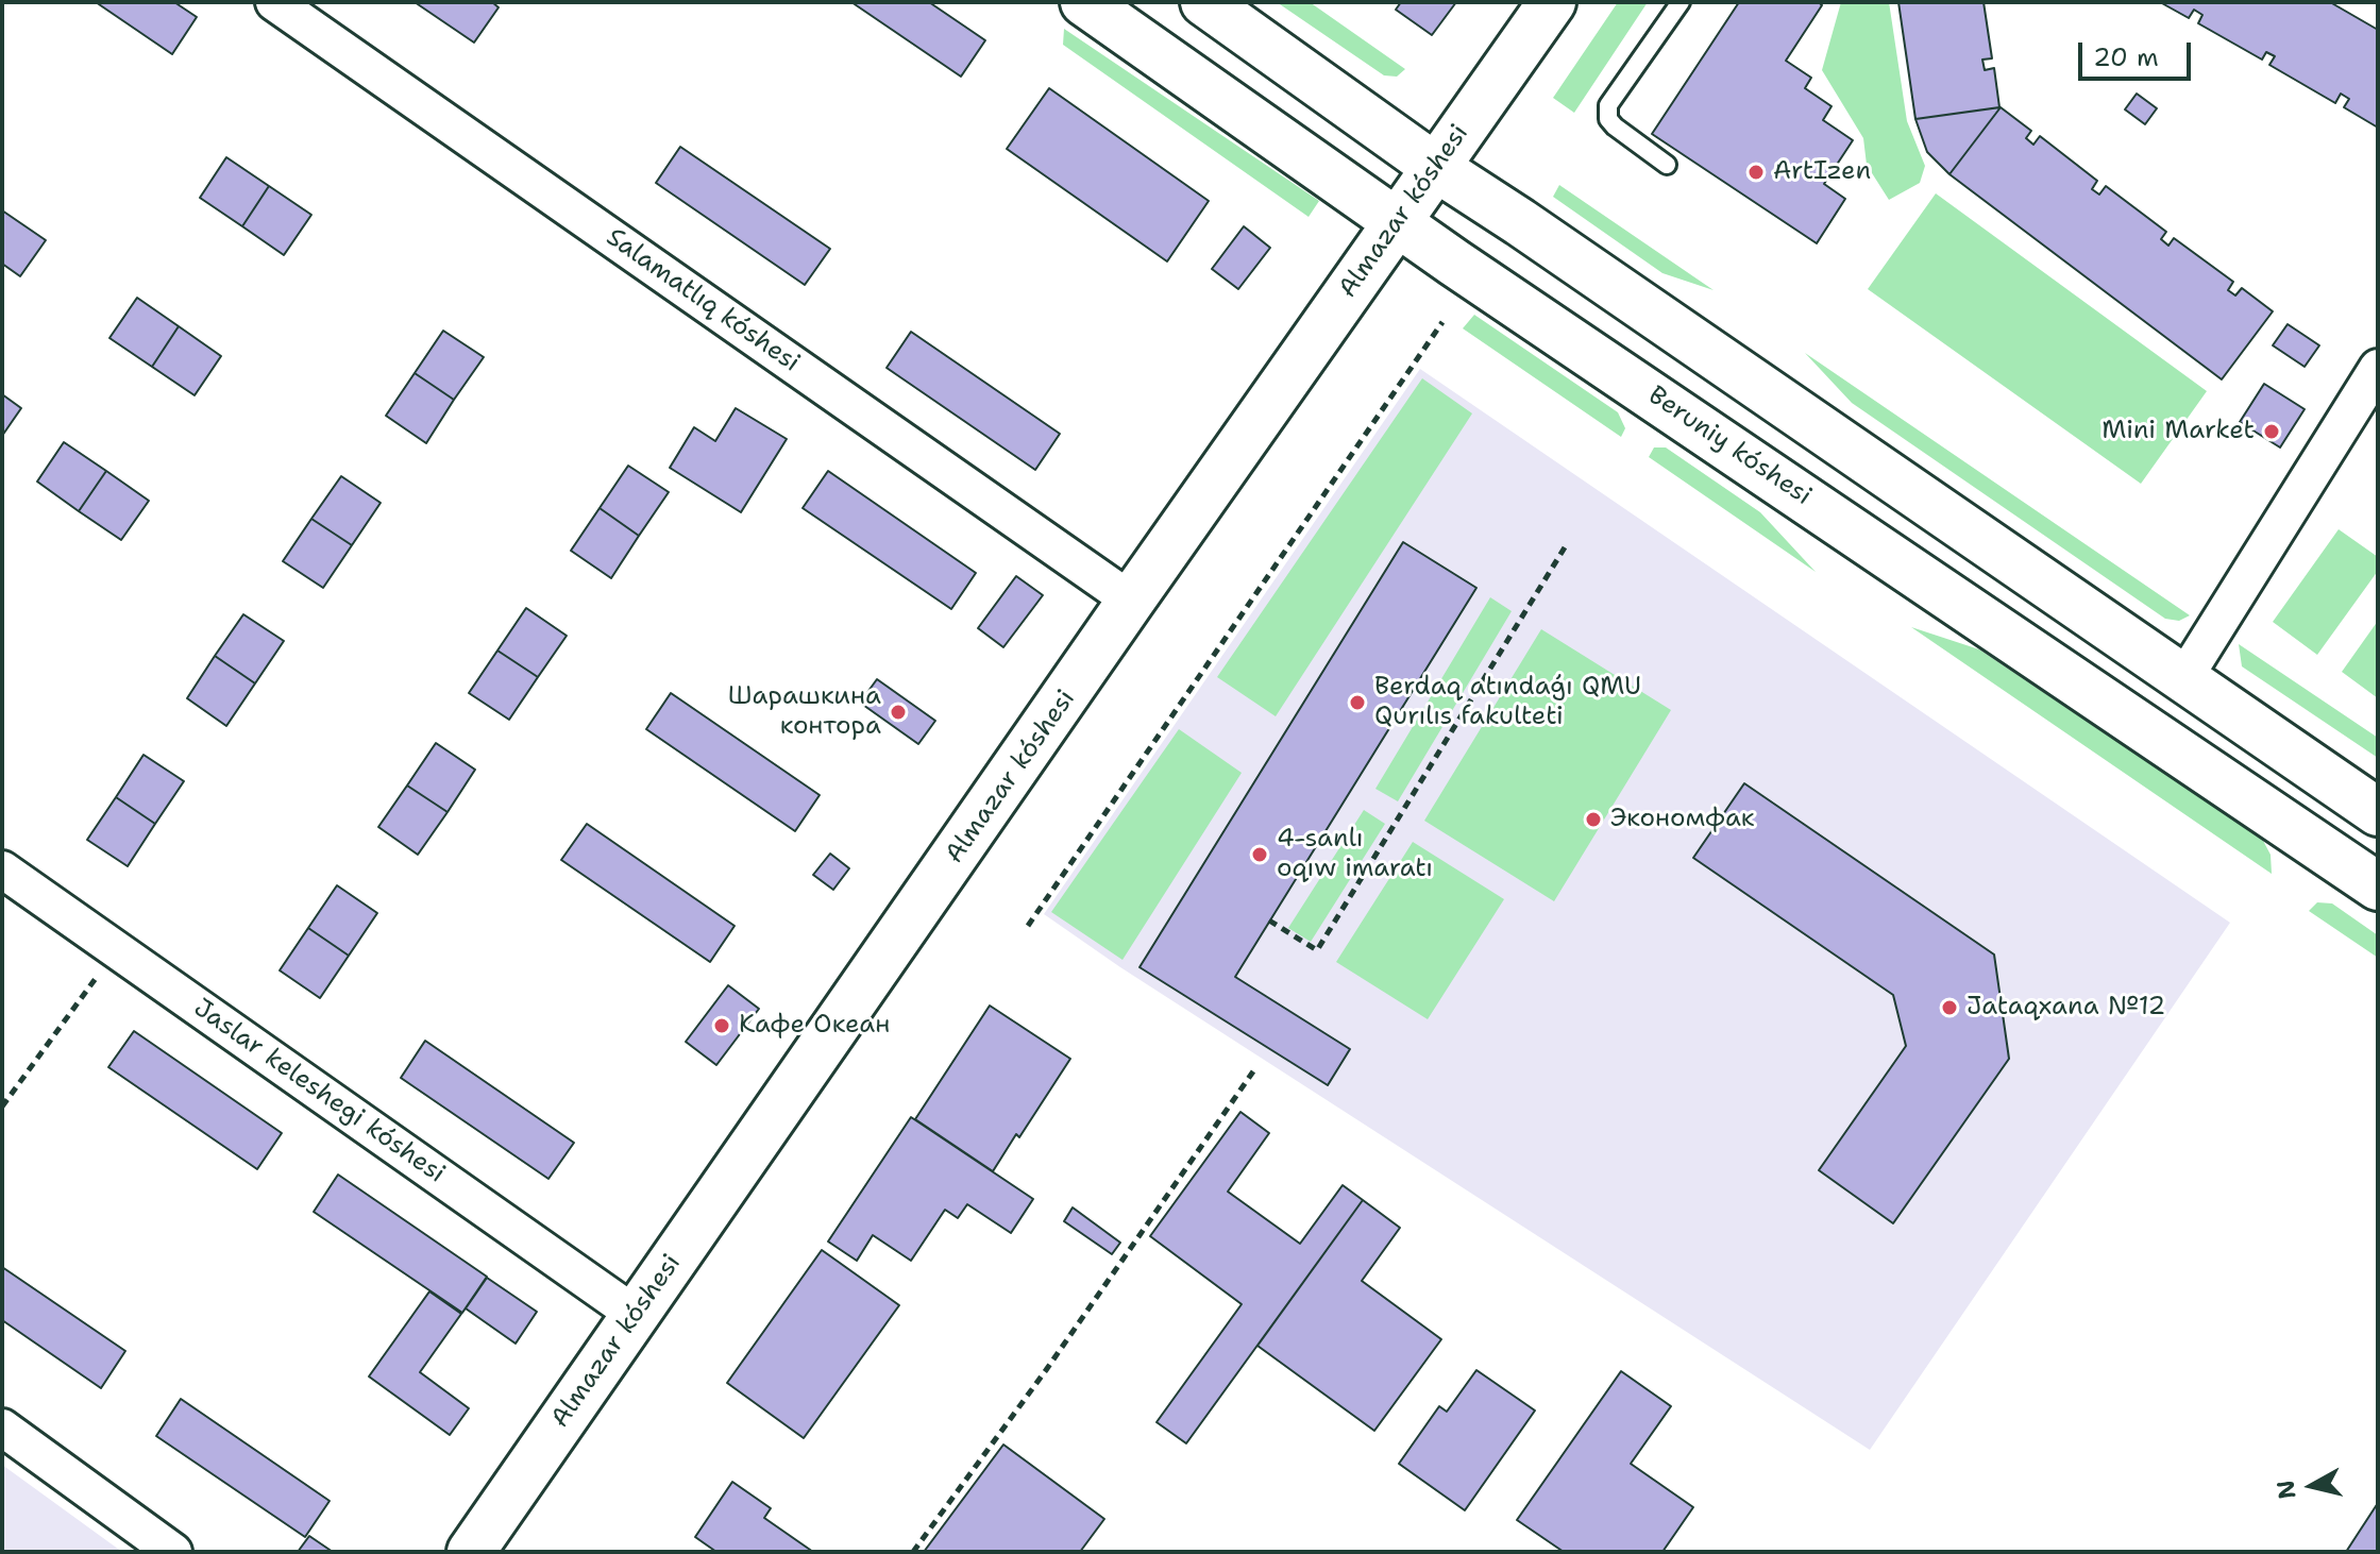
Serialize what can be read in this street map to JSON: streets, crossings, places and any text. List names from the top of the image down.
{
  "streets": {
    "street": [
      "Almazar kóshesi",
      "Salamatlıq kóshesi",
      "Beruniy kóshesi",
      "Jaslar keleshegi kóshesi"
    ]
  },
  "crossings": [
    ["Almazar kóshesi", "Salamatlıq kóshesi"],
    ["Almazar kóshesi", "Beruniy kóshesi"],
    ["Almazar kóshesi", "Jaslar keleshegi kóshesi"]
  ],
  "places": [
    "ArtIzen",
    "Mini Market",
    "Berdaq atındaǵı QMU Qurılıs fakulteti",
    "Шарашкина контора",
    "Экономфак",
    "4-sanlı oqıw imaratı",
    "Jataqxana №12",
    "Кафе Океан"
  ],
  "scale_bar": "20 m",
  "north": "left"
}
